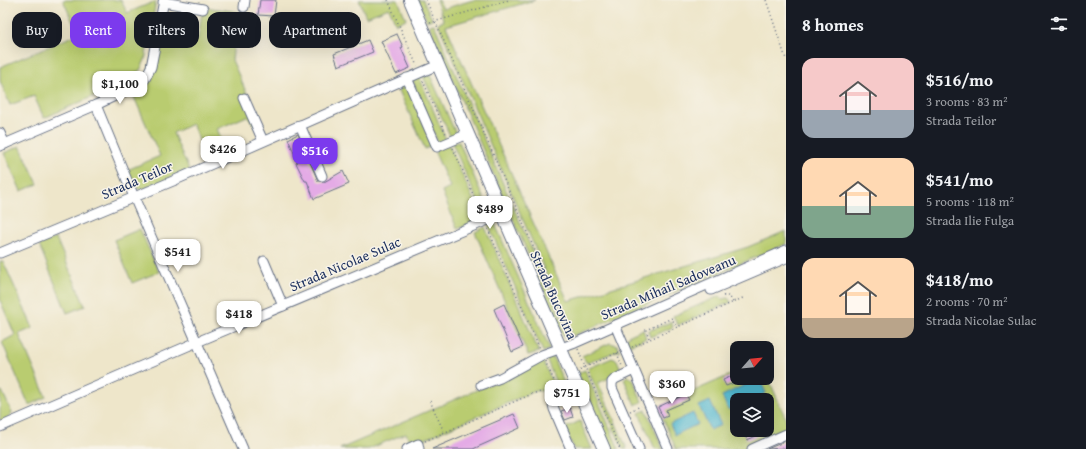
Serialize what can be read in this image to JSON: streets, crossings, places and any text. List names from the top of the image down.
{
  "streets": {
    "main road": ["Strada Bucovina"],
    "street": ["Strada Teilor", "Strada Nicolae Sulac", "Strada Mihail Sadoveanu"]
  },
  "crossings": [
    ["Strada Teilor", "Strada Bucovina"],
    ["Strada Nicolae Sulac", "Strada Bucovina"],
    ["Strada Mihail Sadoveanu", "Strada Bucovina"]
  ],
  "north": "top right",
  "page": {
    "heading": "8 homes",
    "chip": [
      "Buy",
      "Rent",
      "Filters",
      "New",
      "Apartment"
    ],
    "list": [
      {
        "name": "$516/mo",
        "note": "3 rooms · 83 m² · Strada Teilor"
      },
      {
        "name": "$541/mo",
        "note": "5 rooms · 118 m² · Strada Ilie Fulga"
      },
      {
        "name": "$418/mo",
        "note": "2 rooms · 70 m² · Strada Nicolae Sulac"
      }
    ],
    "price": [
      "$1,100",
      "$426",
      "$516",
      "$489",
      "$541",
      "$418",
      "$360",
      "$751"
    ]
  }
}
